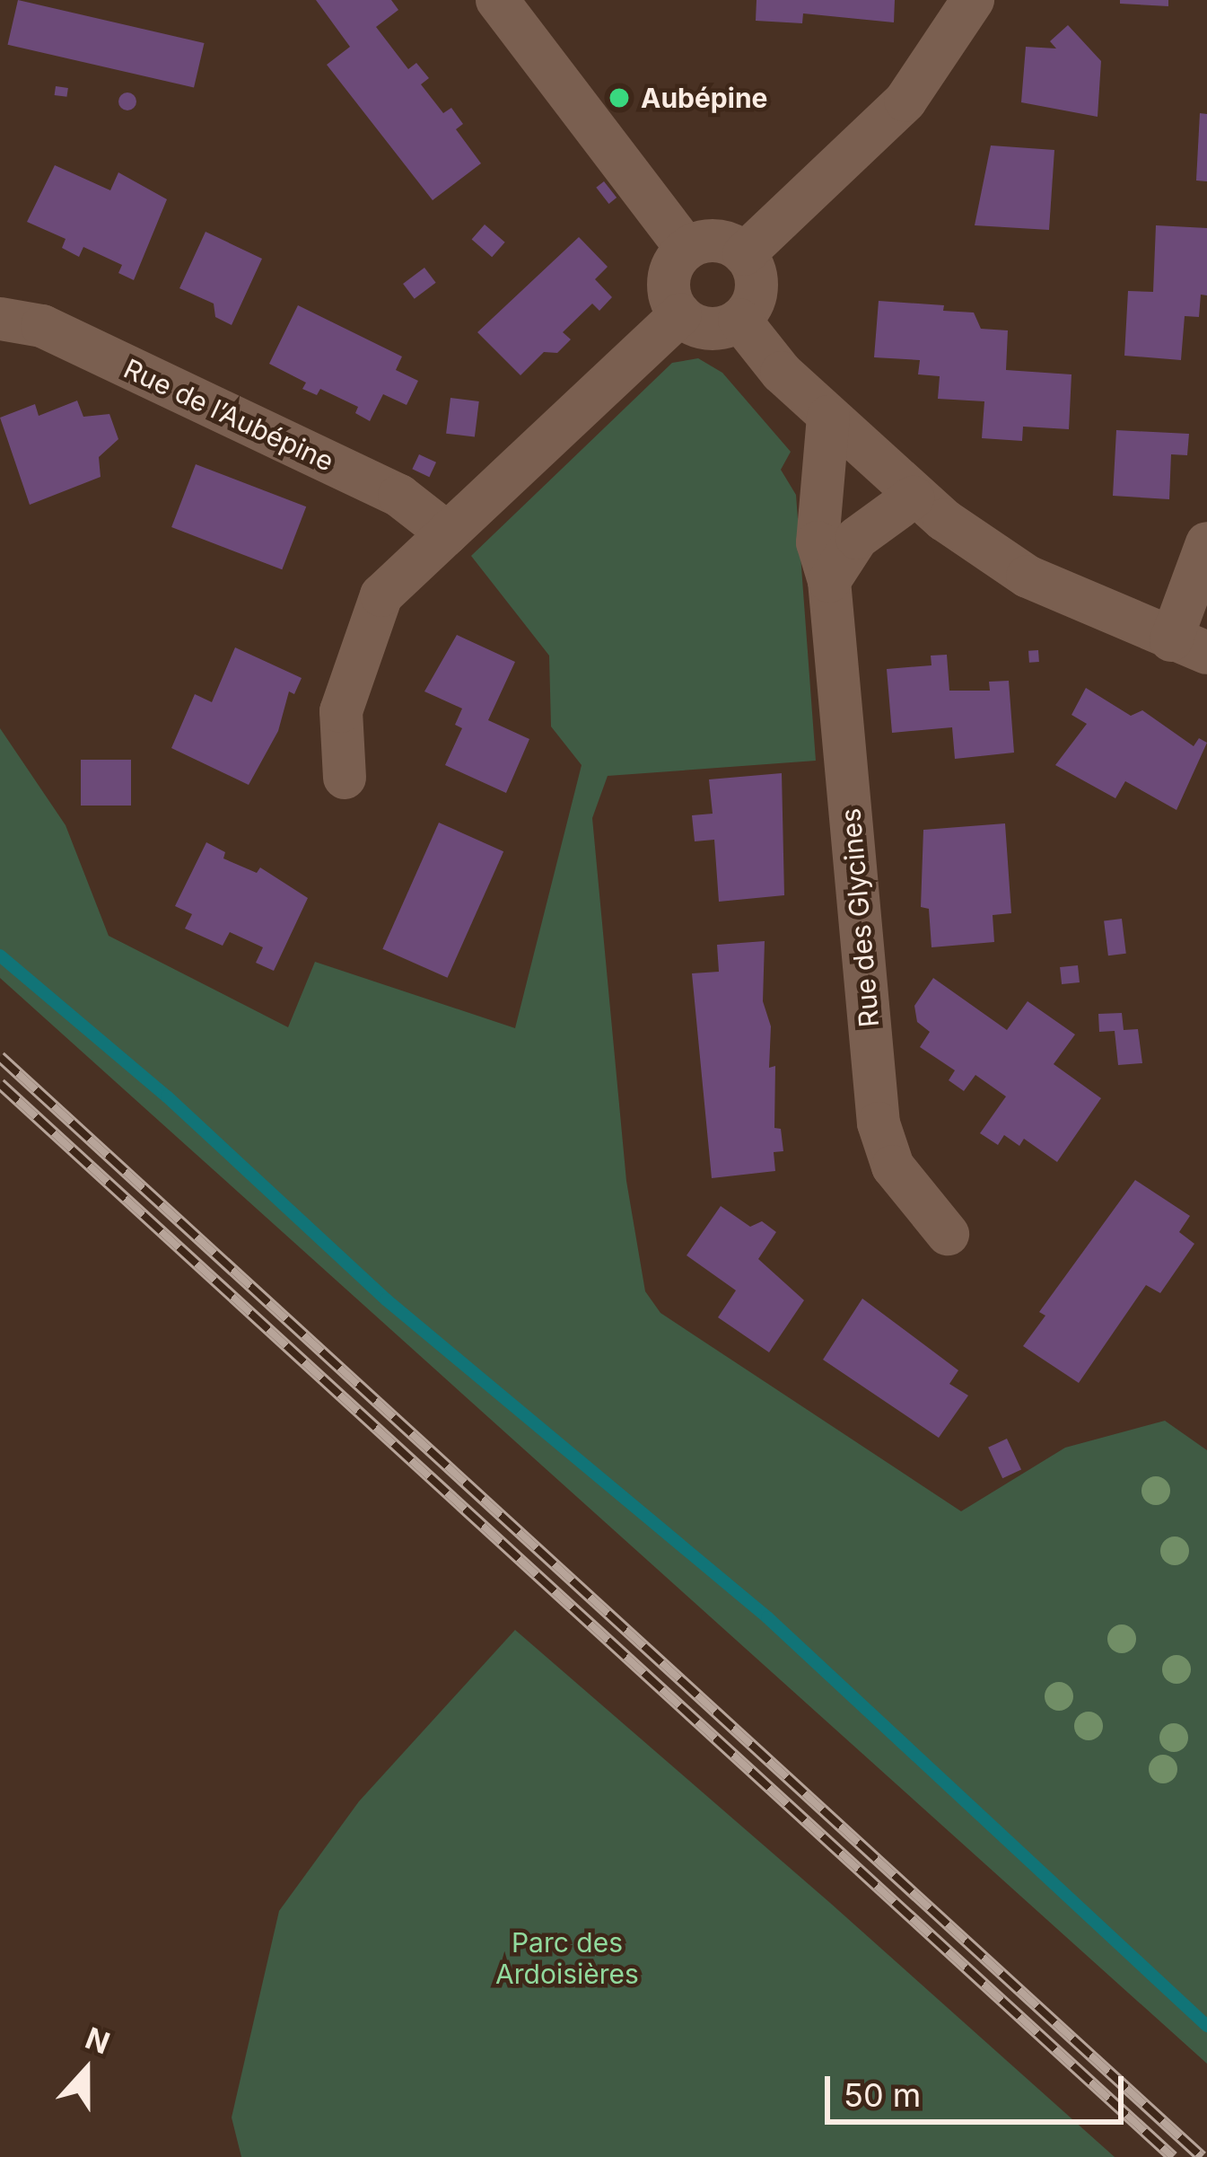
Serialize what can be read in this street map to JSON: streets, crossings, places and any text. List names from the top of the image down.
{
  "streets": {
    "street": ["Rue de l’Aubépine", "Rue des Glycines"]
  },
  "parks": ["Parc des Ardoisières"],
  "places": ["Aubépine"],
  "scale_bar": "50 m",
  "north": "top"
}
